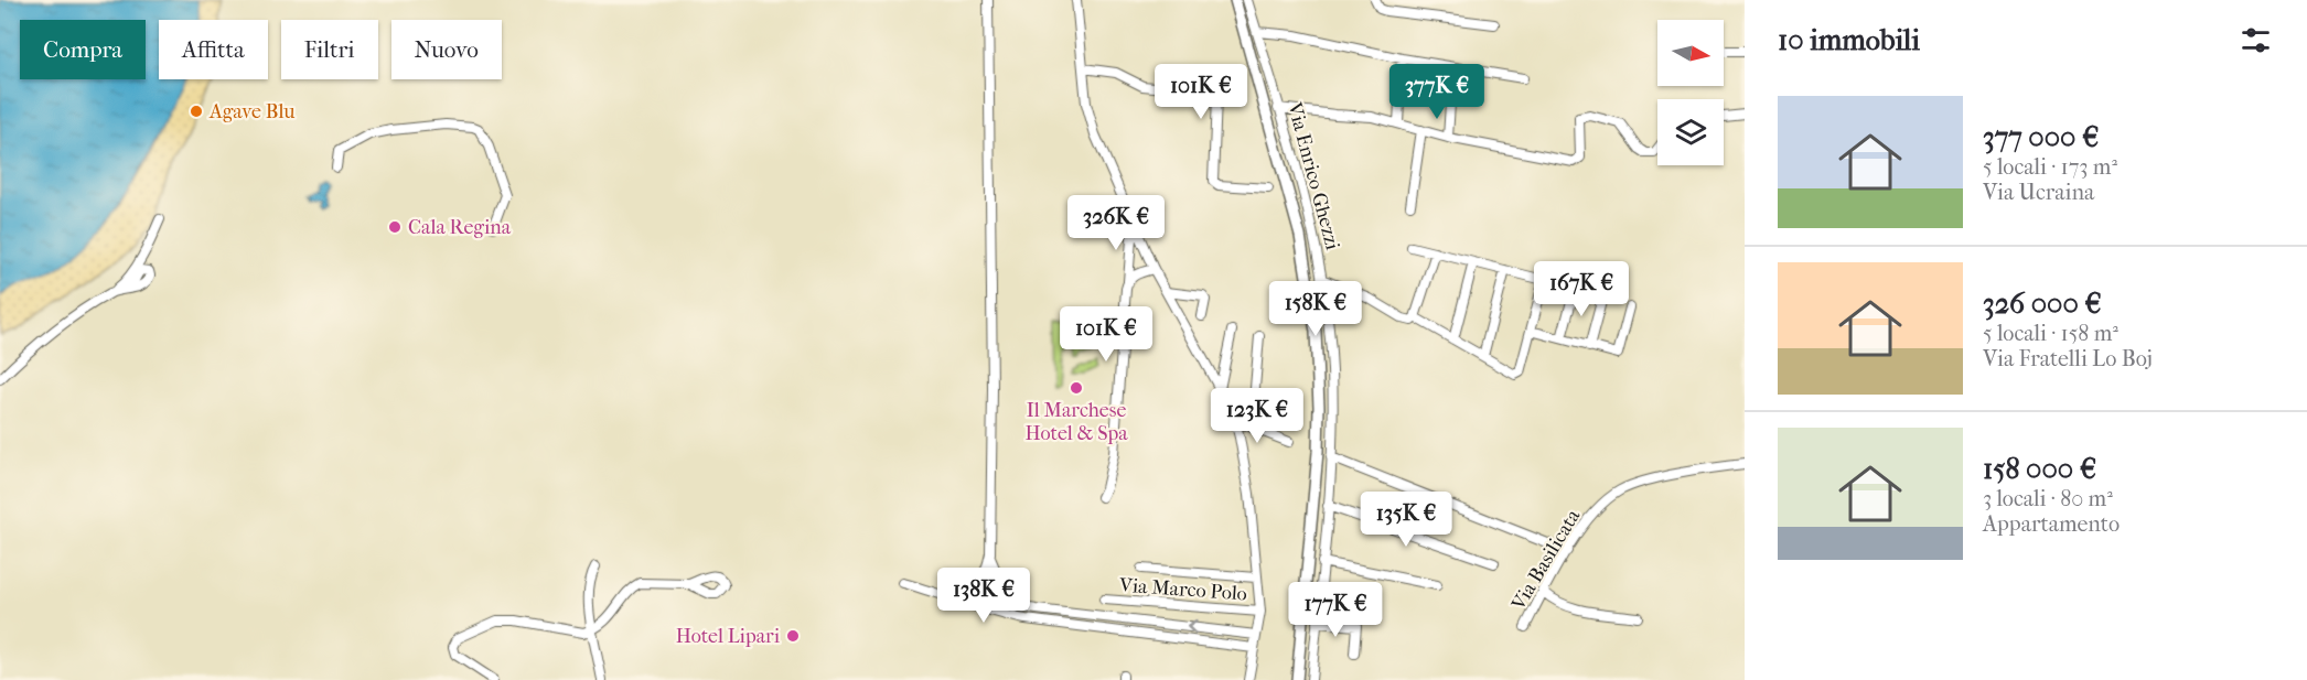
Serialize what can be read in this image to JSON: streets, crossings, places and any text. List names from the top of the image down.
{
  "streets": {
    "street": ["Via Enrico Ghezzi", "Via Basilicata", "Via Marco Polo"]
  },
  "places": [
    "Agave Blu",
    "Cala Regina",
    "Il Marchese Hotel & Spa",
    "Hotel Lipari"
  ],
  "north": "right",
  "page": {
    "heading": "10 immobili",
    "chip": [
      "Compra",
      "Affitta",
      "Filtri",
      "Nuovo"
    ],
    "price": [
      "101K €",
      "377K €",
      "326K €",
      "167K €",
      "158K €",
      "101K €",
      "123K €",
      "135K €",
      "138K €",
      "177K €"
    ],
    "list": [
      {
        "name": "377 000 €",
        "note": "5 locali · 173 m² · Via Ucraina"
      },
      {
        "name": "326 000 €",
        "note": "5 locali · 158 m² · Via Fratelli Lo Boj"
      },
      {
        "name": "158 000 €",
        "note": "3 locali · 80 m² · Appartamento"
      }
    ]
  }
}
